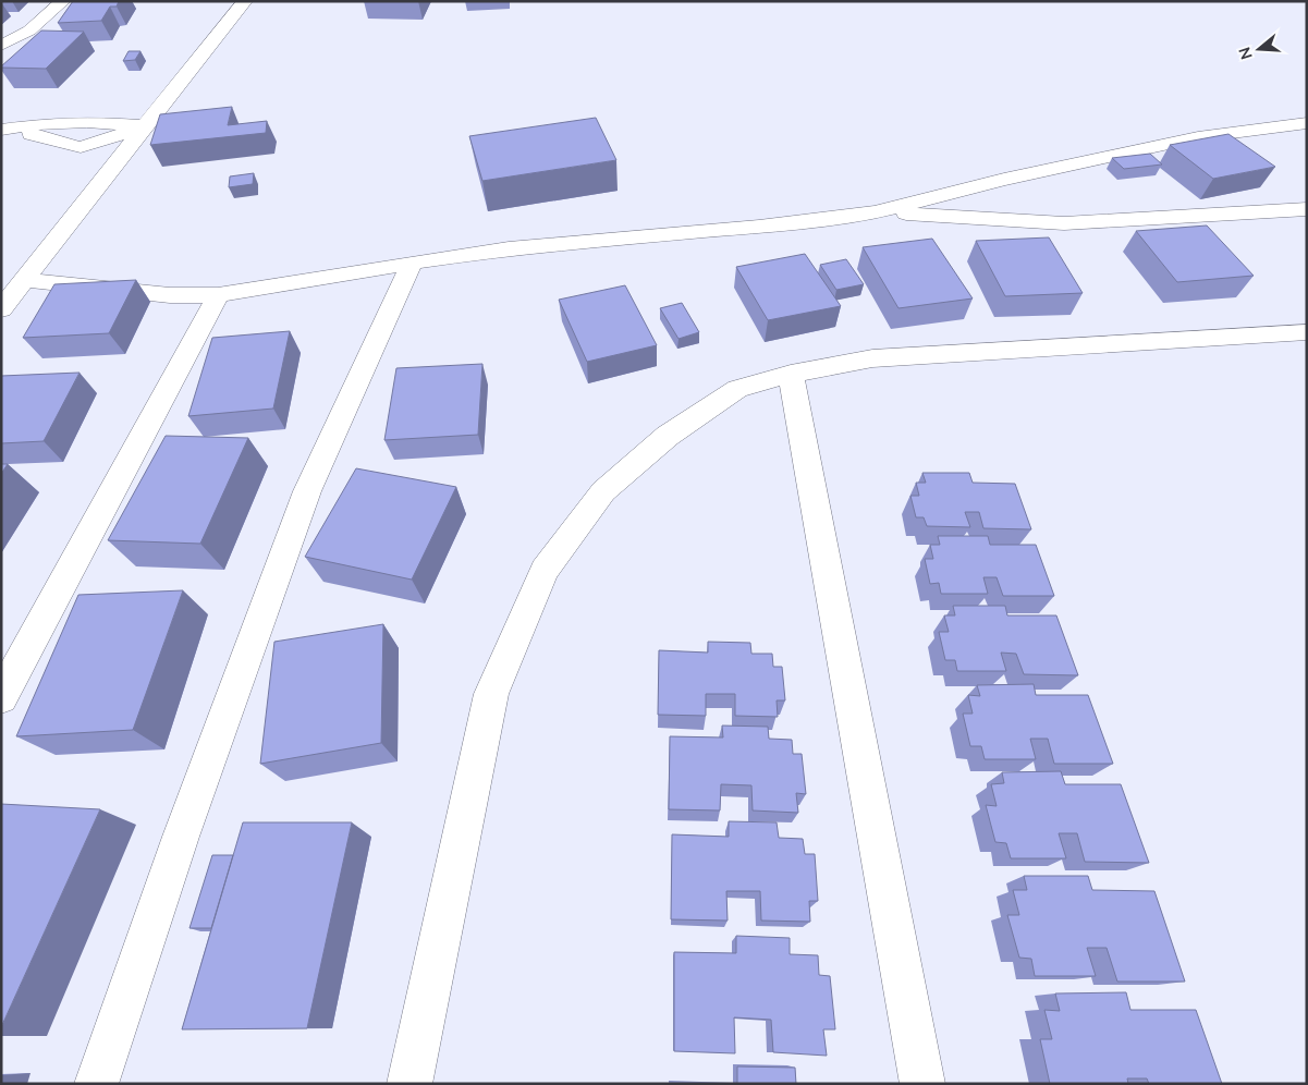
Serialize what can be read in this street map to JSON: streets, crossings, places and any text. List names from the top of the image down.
{
  "north": "left"
}
